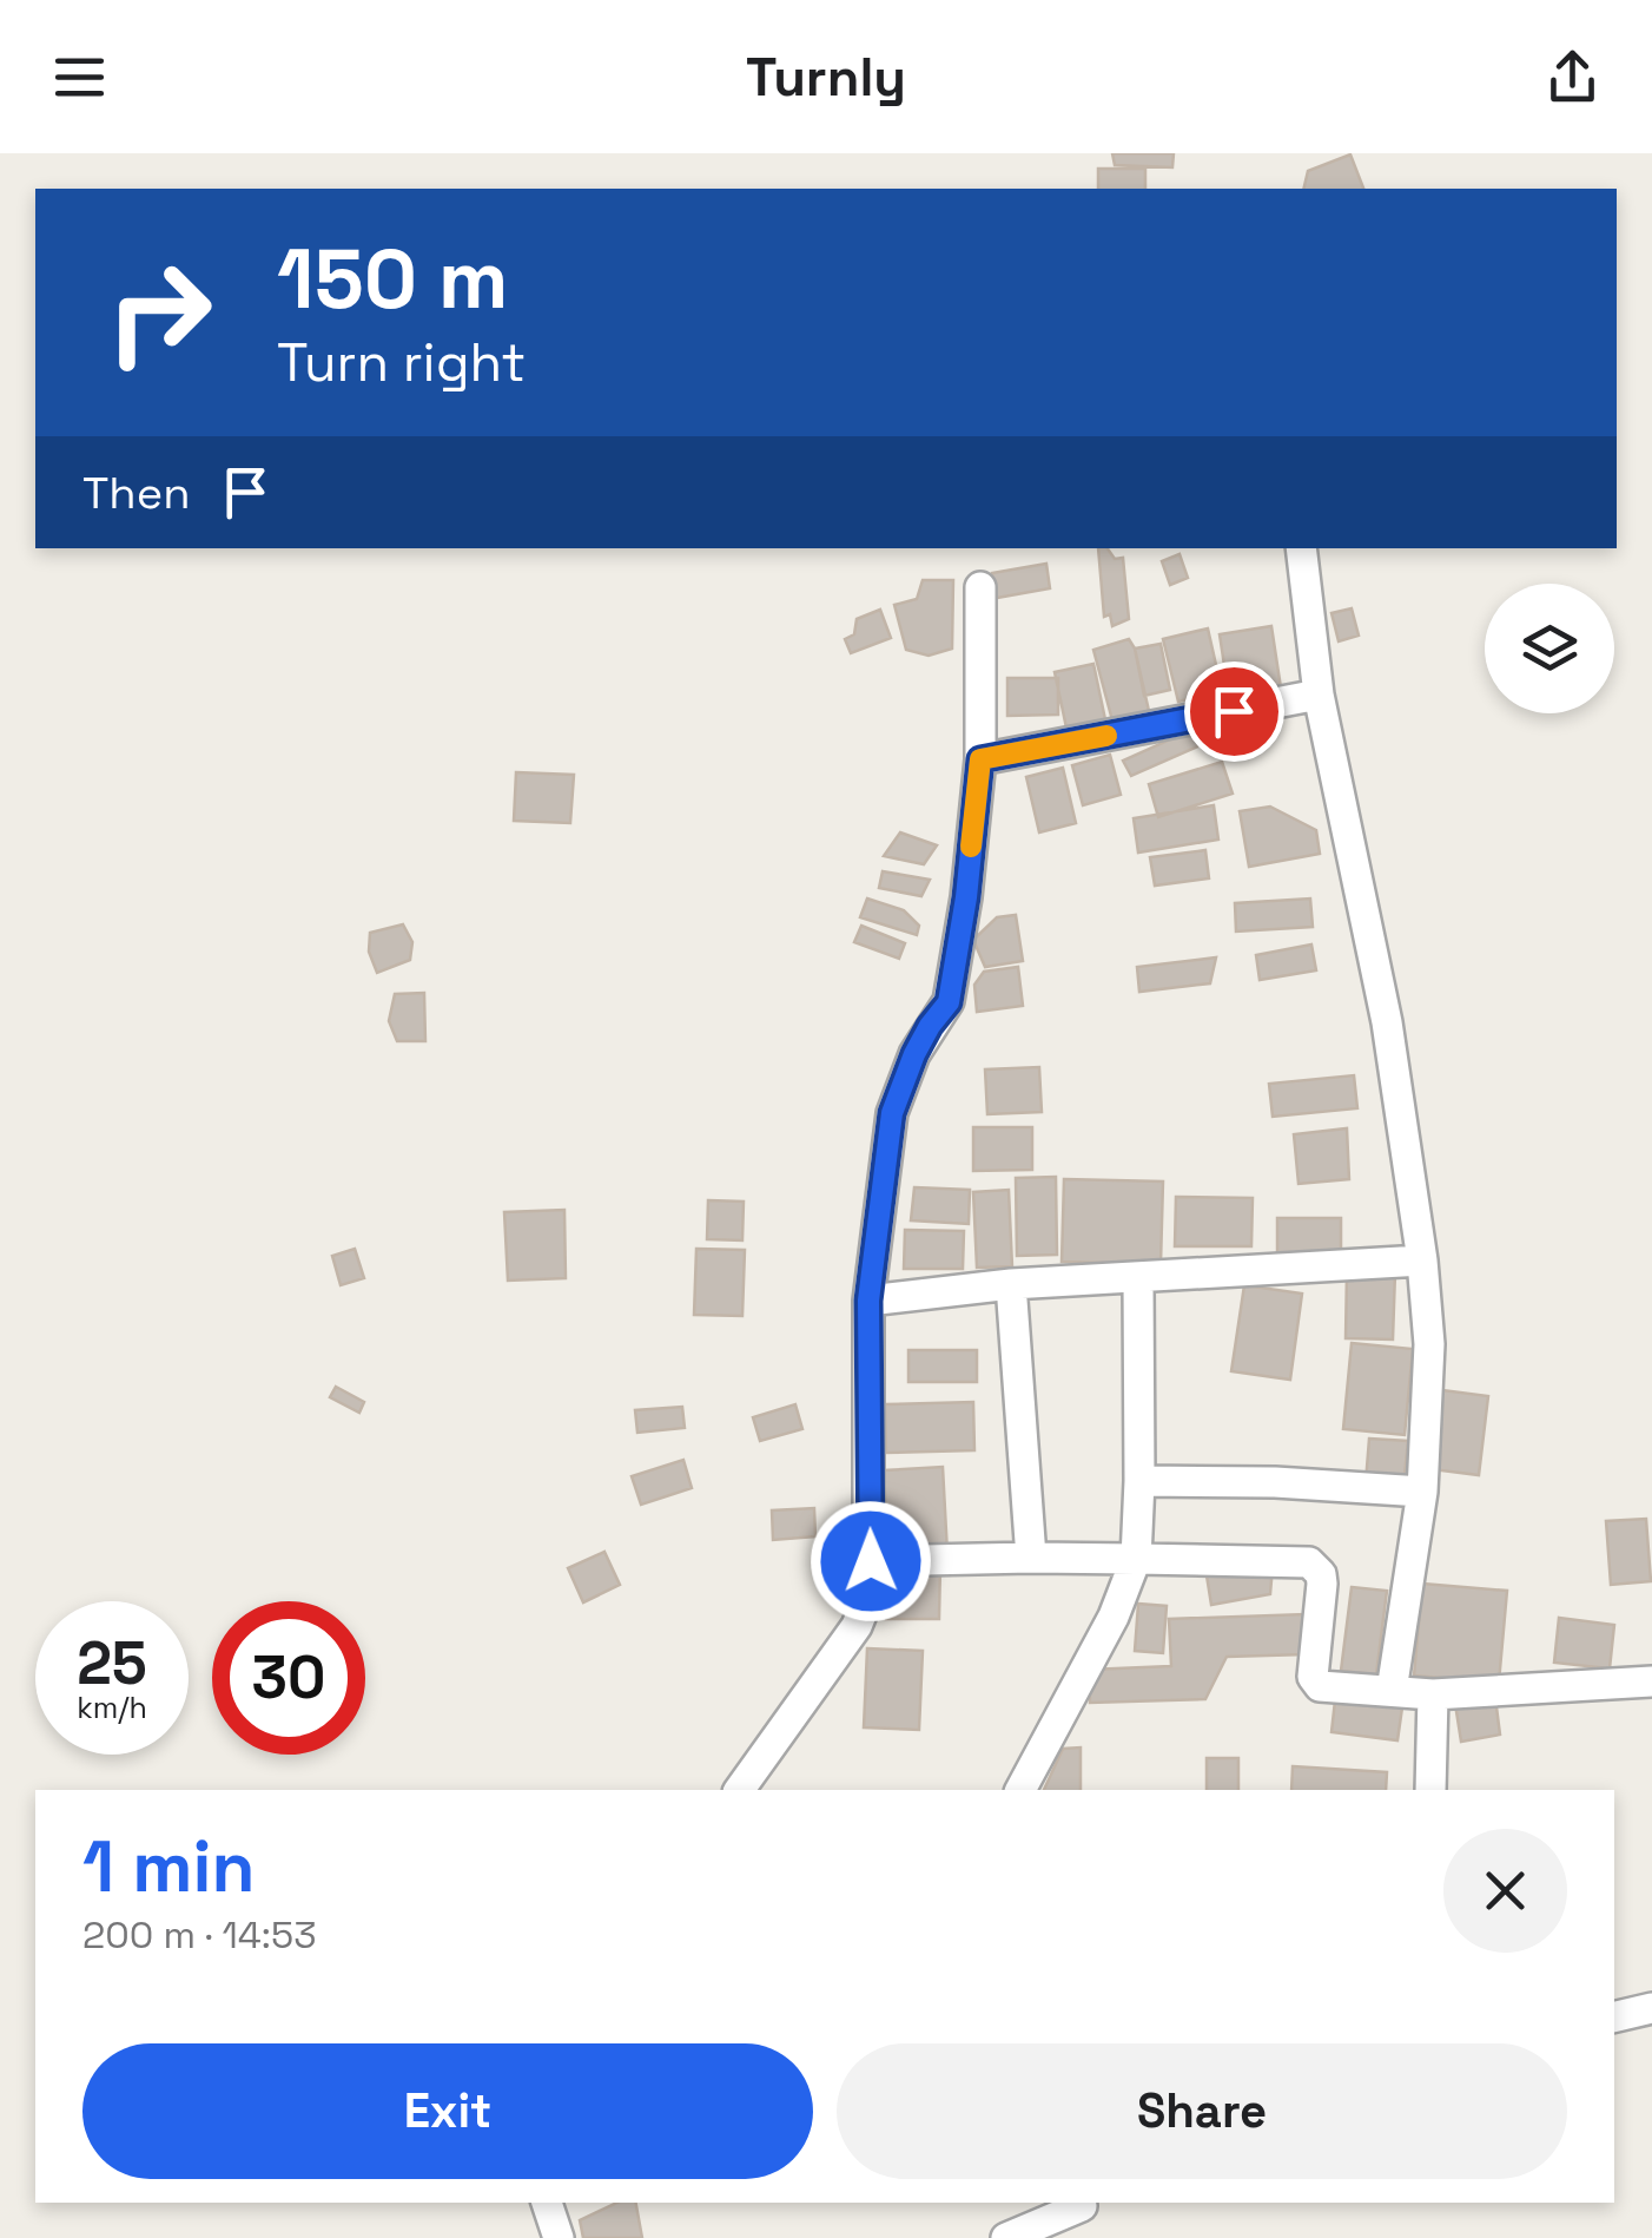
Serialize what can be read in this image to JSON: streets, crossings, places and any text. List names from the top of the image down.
{
  "page": {
    "header": "Turnly",
    "turn": ["150 m", "Turn right"],
    "then": "Then",
    "speed": "25 km/h",
    "limit": "30",
    "heading": ["1 min", "200 m · 14:53"],
    "buttons": ["Exit", "Share"]
  }
}
